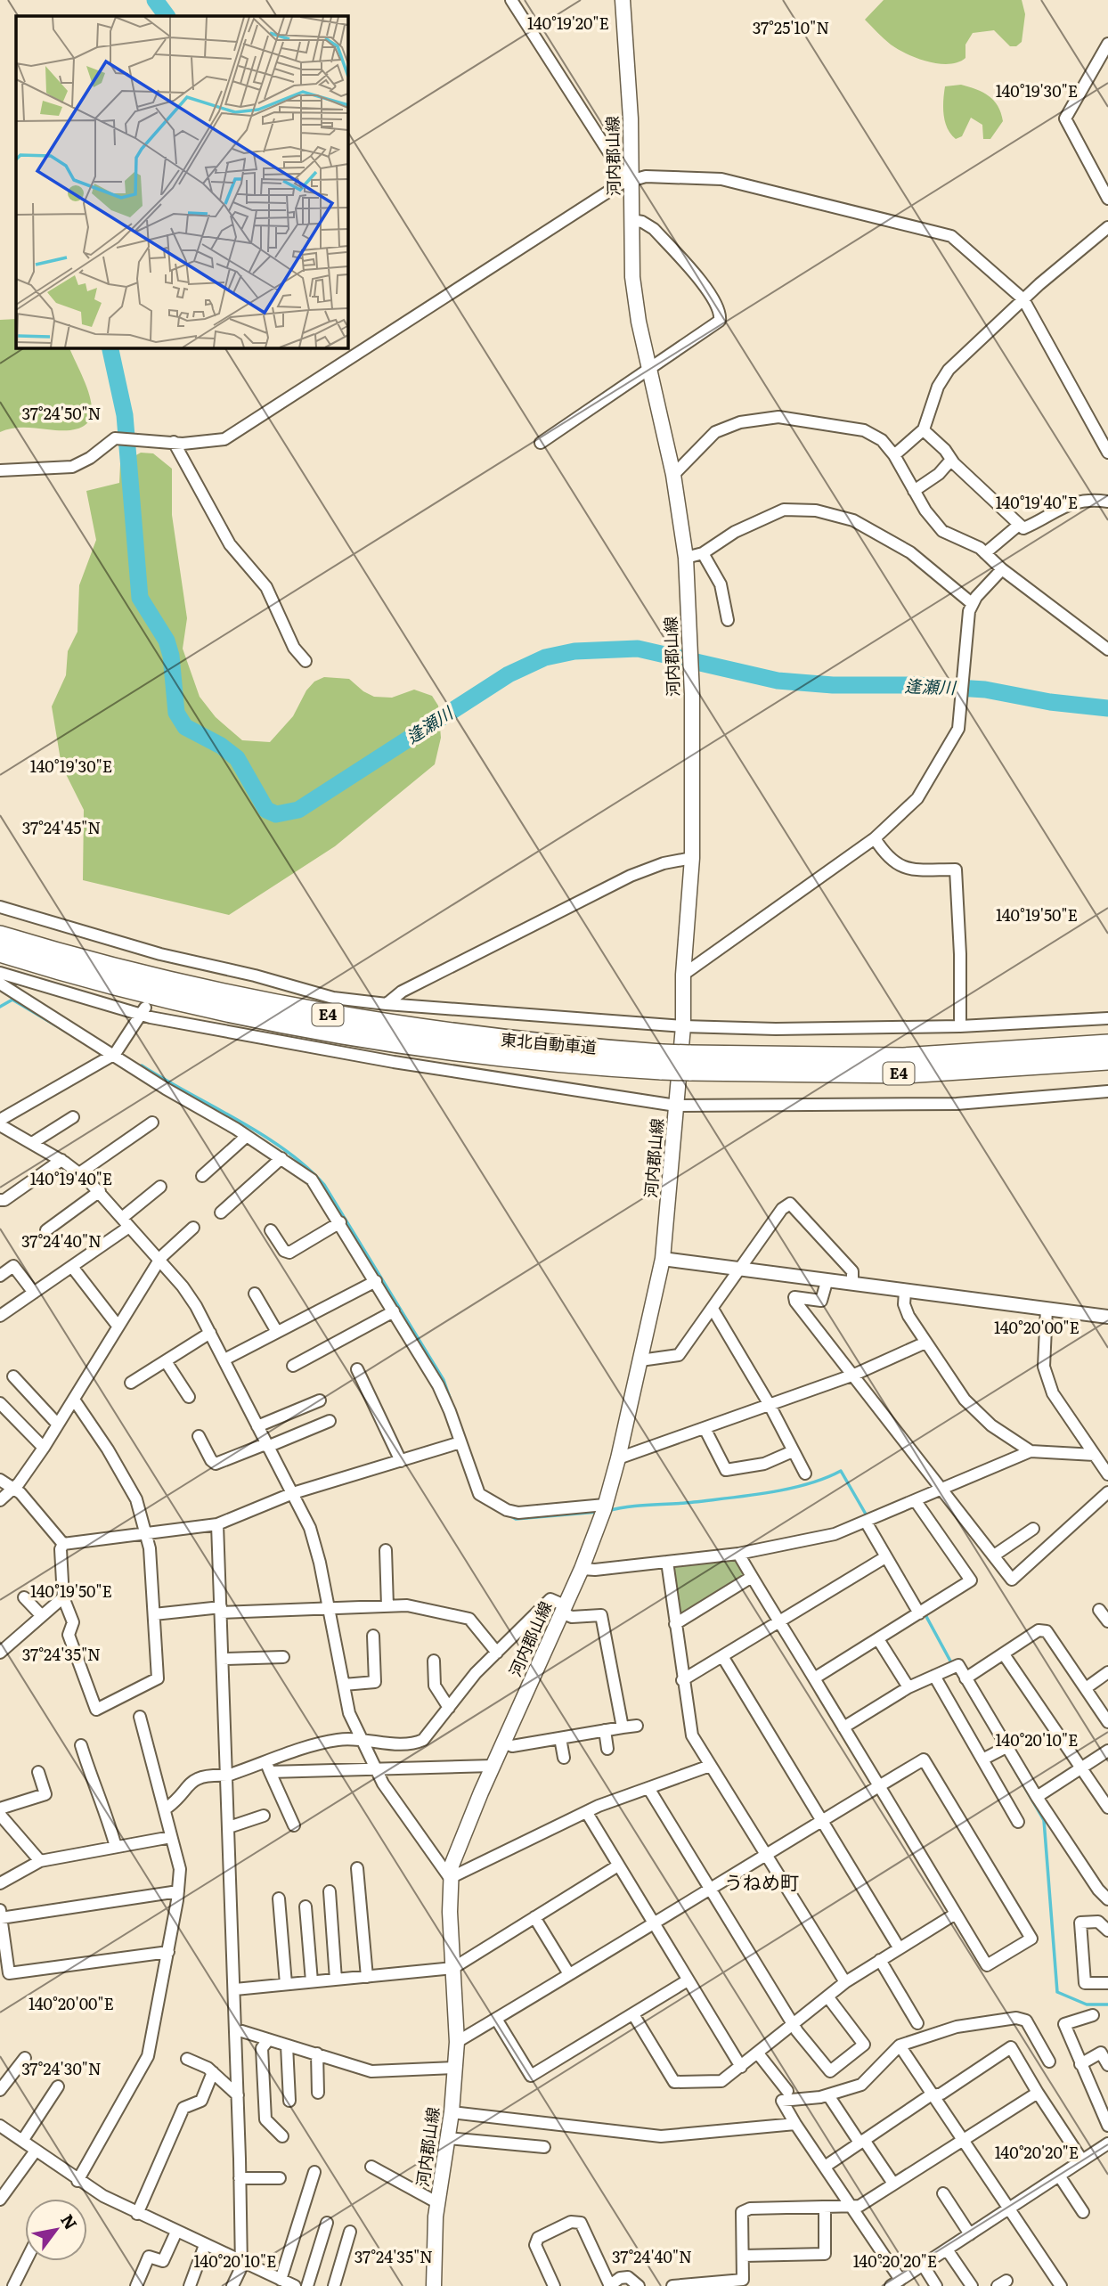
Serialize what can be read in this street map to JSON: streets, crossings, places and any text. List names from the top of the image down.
{
  "streets": {
    "highway": ["E4", "東北自動車道"],
    "main road": ["河内郡山線"]
  },
  "districts": ["うねめ町"],
  "water": ["逢瀬川"],
  "north": "top right",
  "coordinates": [
    "140°19'20\"E",
    "37°25'10\"N",
    "140°19'30\"E",
    "37°24'50\"N",
    "140°19'40\"E",
    "37°24'45\"N",
    "140°19'50\"E",
    "37°24'40\"N",
    "140°20'00\"E",
    "37°24'35\"N",
    "140°20'10\"E",
    "37°24'30\"N",
    "140°20'20\"E"
  ]
}
